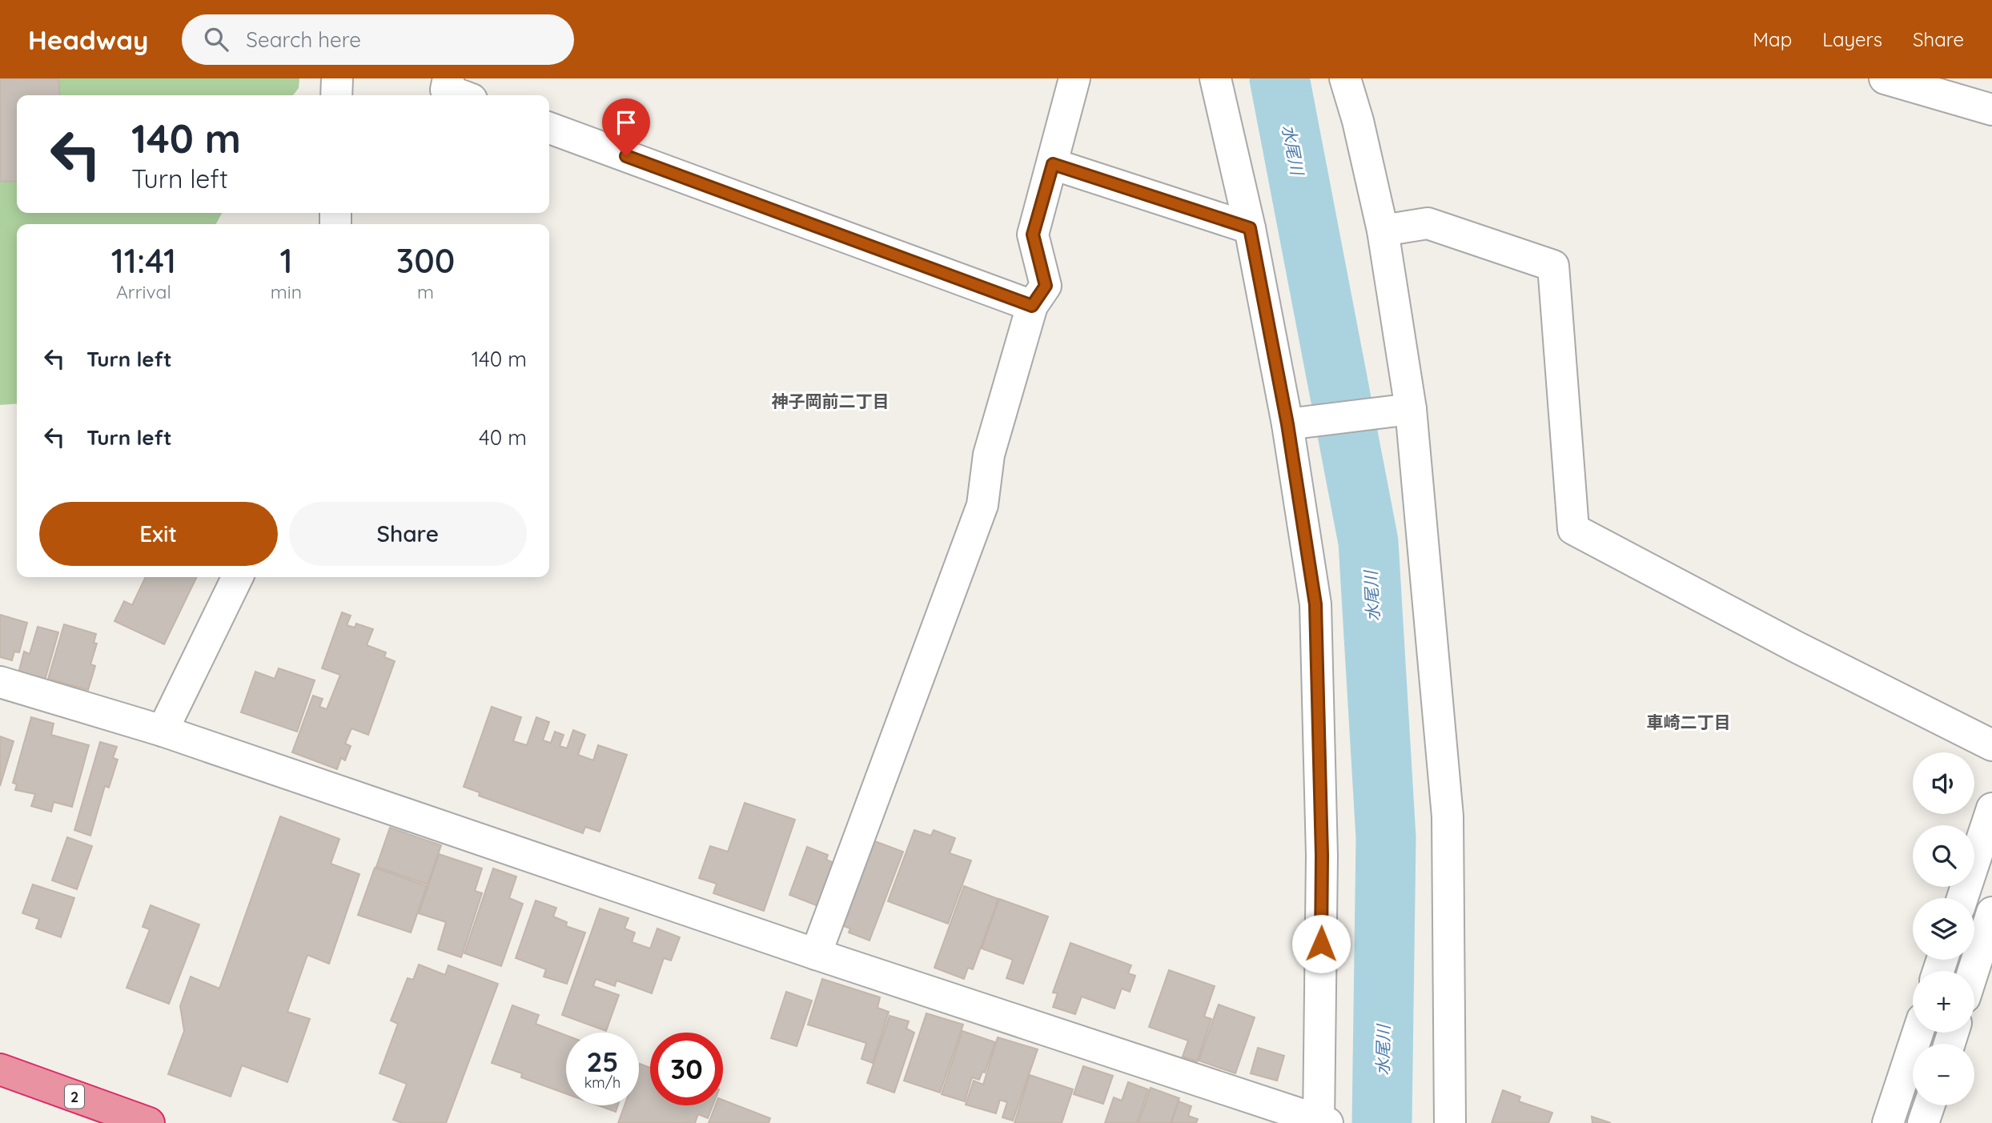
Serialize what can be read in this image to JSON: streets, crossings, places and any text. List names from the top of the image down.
{
  "streets": {
    "highway": ["2"]
  },
  "districts": ["神子岡前二丁目", "車崎二丁目"],
  "water": ["水尾川"],
  "page": {
    "header": "Headway",
    "search": "Search here",
    "nav": ["Map", "Layers", "Share"],
    "turn": ["140 m", "Turn left"],
    "eta": [
      "11:41",
      "Arrival",
      "1",
      "min",
      "300",
      "m"
    ],
    "list": [
      {
        "name": "Turn left",
        "value": "140 m"
      },
      {
        "name": "Turn left",
        "value": "40 m"
      }
    ],
    "buttons": ["Exit", "Share"],
    "map_buttons": ["+", "−"],
    "speed": "25 km/h",
    "limit": "30"
  }
}
